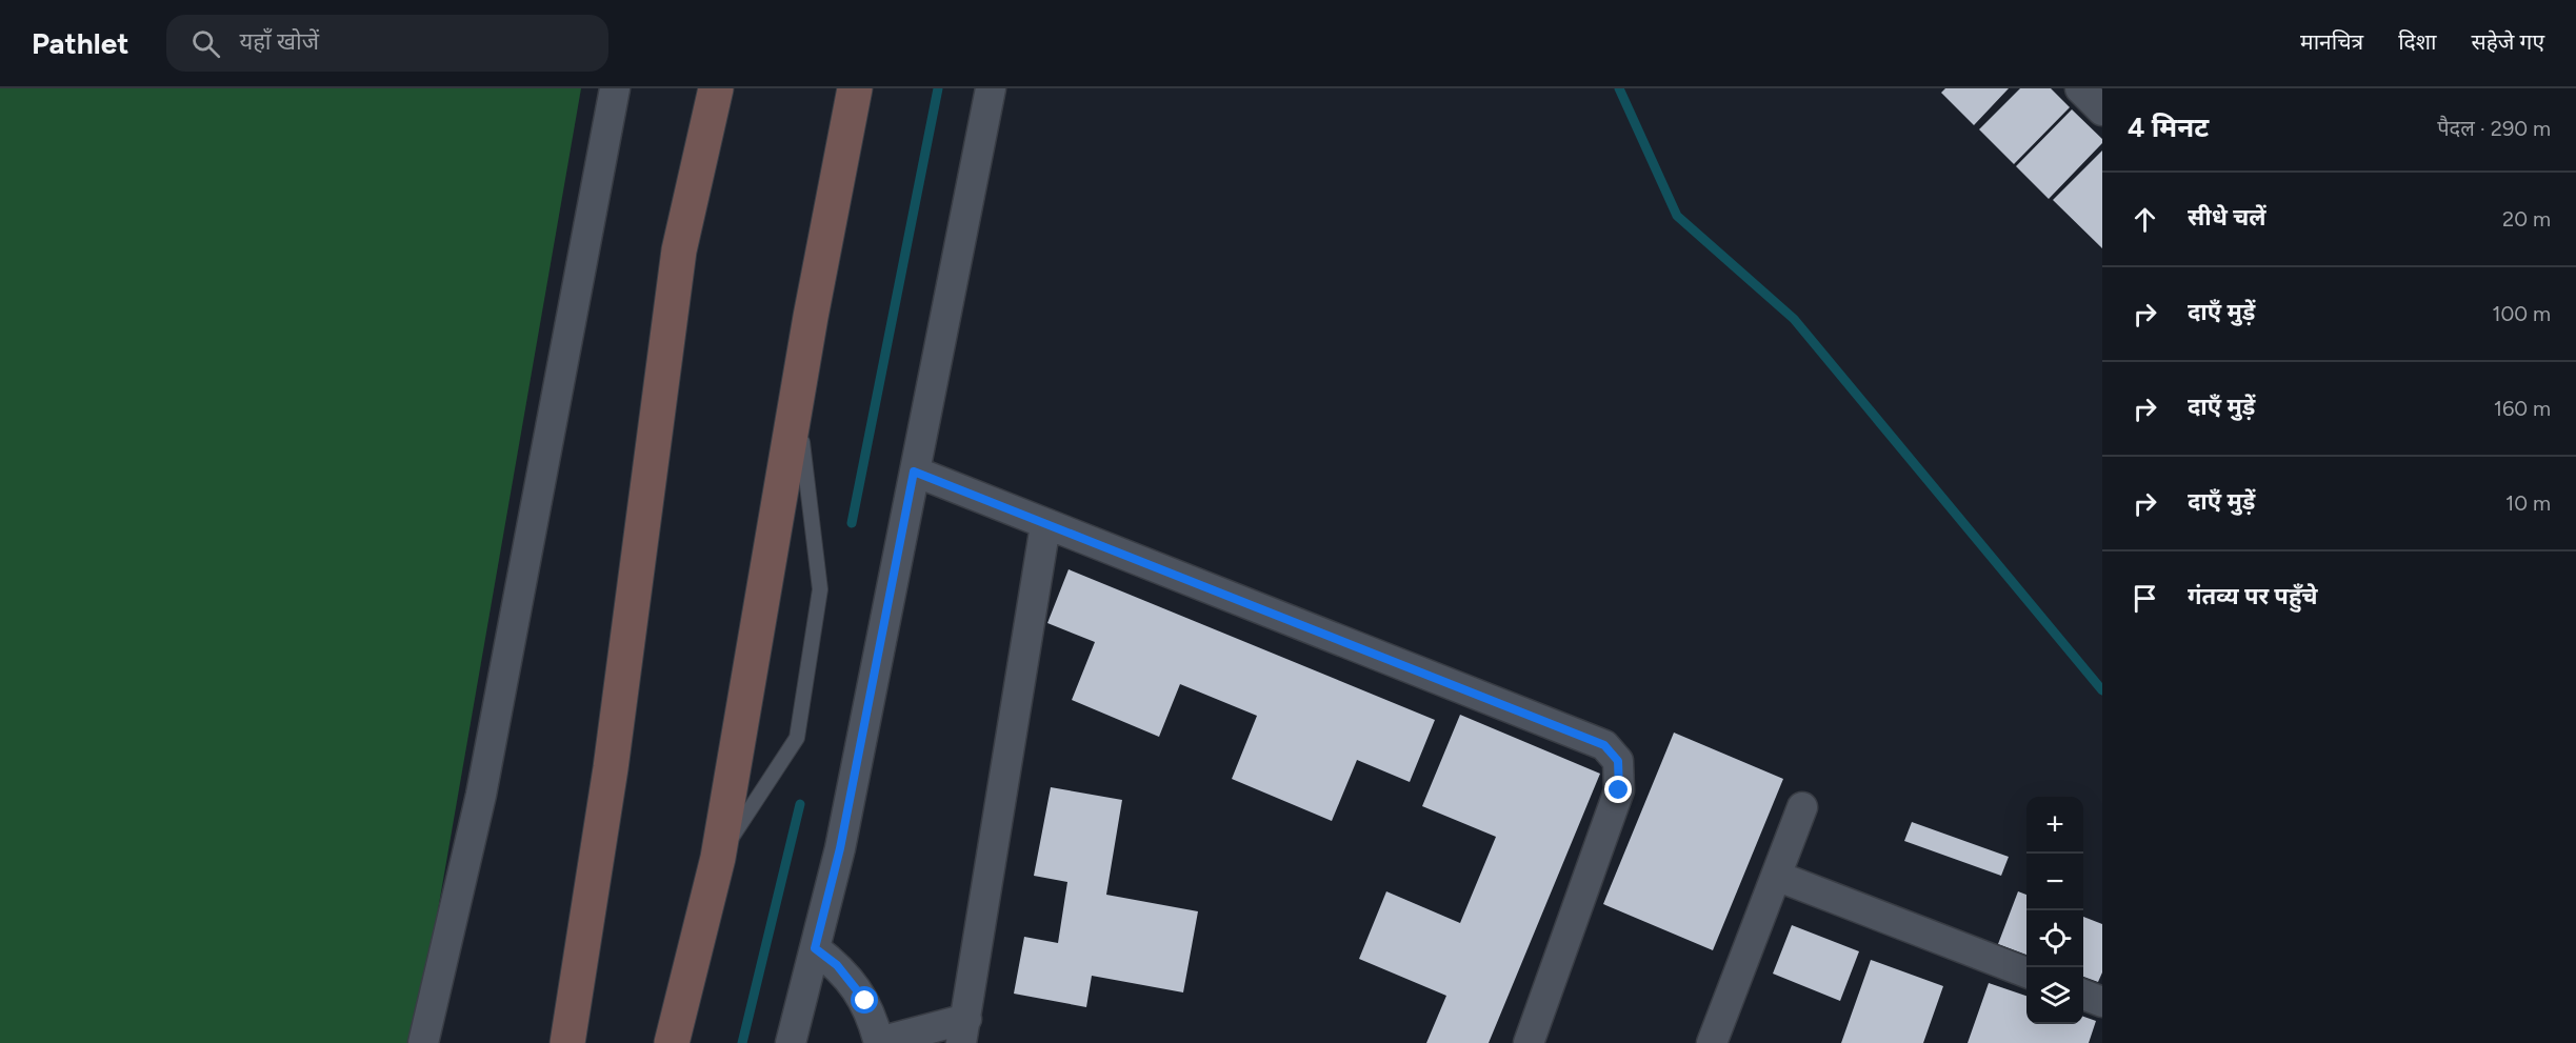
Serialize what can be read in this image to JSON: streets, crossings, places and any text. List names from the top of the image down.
{
  "page": {
    "header": "Pathlet",
    "search": "यहाँ खोजें",
    "nav": ["मानचित्र", "दिशा", "सहेजे गए"],
    "heading": ["4 मिनट", "पैदल · 290 m"],
    "list": [
      ["सीधे चलें", "20 m"],
      ["दाएँ मुड़ें", "100 m"],
      ["दाएँ मुड़ें", "160 m"],
      ["दाएँ मुड़ें", "10 m"],
      "गंतव्य पर पहुँचे"
    ],
    "map_buttons": ["+", "−"]
  }
}
